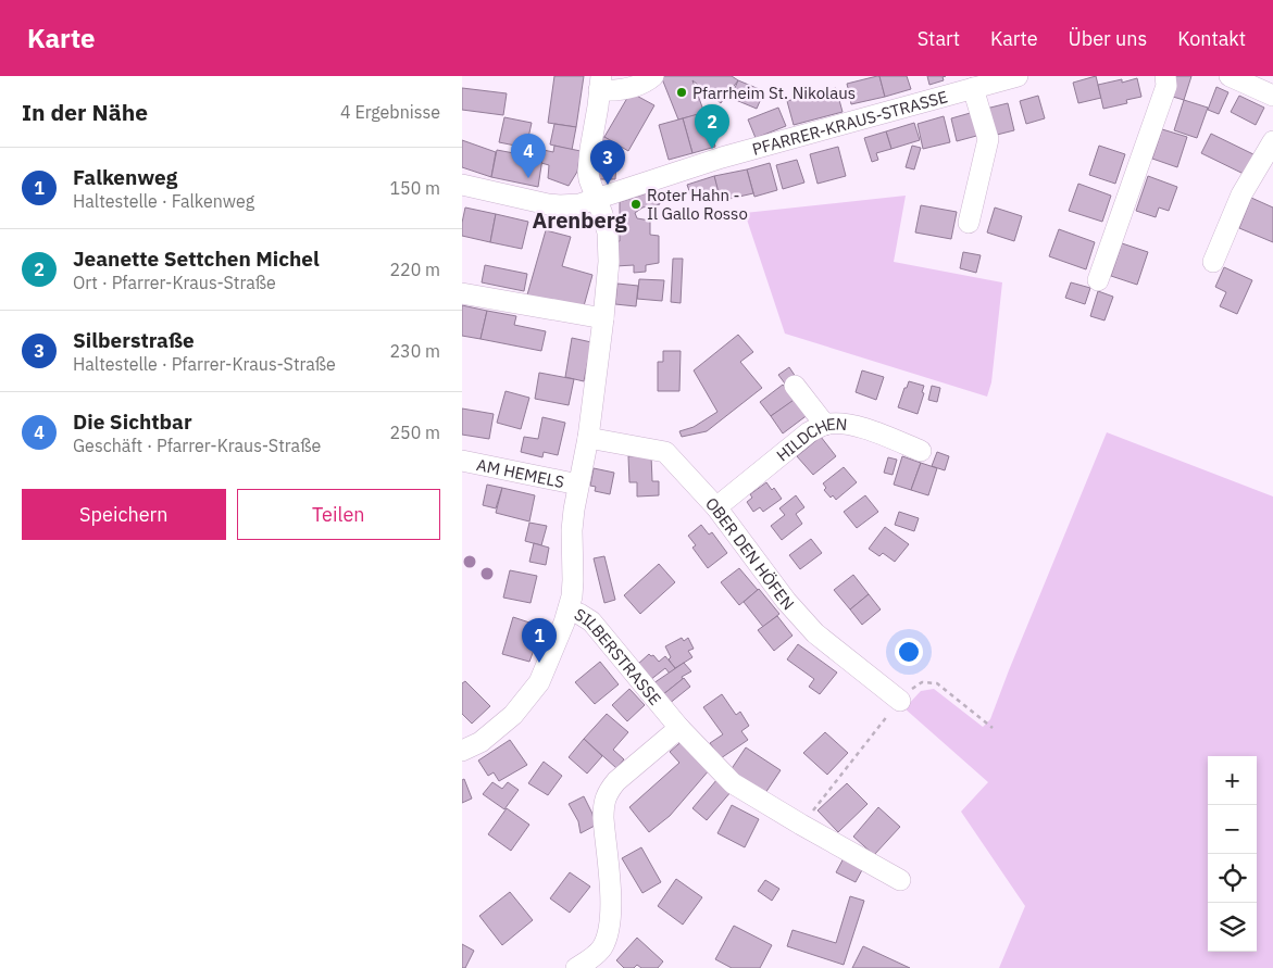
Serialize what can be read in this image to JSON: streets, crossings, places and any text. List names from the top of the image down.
{
  "streets": {
    "street": [
      "PFARRER-KRAUS-STRASSE",
      "HILDCHEN",
      "AM HEMELS",
      "OBER DEN HÖFEN",
      "SILBERSTRASSE"
    ]
  },
  "crossings": [
    ["PFARRER-KRAUS-STRASSE", "SILBERSTRASSE"],
    ["HILDCHEN", "OBER DEN HÖFEN"],
    ["AM HEMELS", "SILBERSTRASSE"],
    ["OBER DEN HÖFEN", "SILBERSTRASSE"]
  ],
  "districts": ["Arenberg"],
  "places": ["Pfarrheim St. Nikolaus", "Roter Hahn - Il Gallo Rosso"],
  "page": {
    "header": "Karte",
    "nav": [
      "Start",
      "Karte",
      "Über uns",
      "Kontakt"
    ],
    "heading": ["In der Nähe", "4 Ergebnisse"],
    "pins": [
      "2",
      "4",
      "3",
      "1"
    ],
    "list": [
      {
        "mark": "1",
        "name": "Falkenweg",
        "note": "Haltestelle · Falkenweg",
        "value": "150 m"
      },
      {
        "mark": "2",
        "name": "Jeanette Settchen Michel",
        "note": "Ort · Pfarrer-Kraus-Straße",
        "value": "220 m"
      },
      {
        "mark": "3",
        "name": "Silberstraße",
        "note": "Haltestelle · Pfarrer-Kraus-Straße",
        "value": "230 m"
      },
      {
        "mark": "4",
        "name": "Die Sichtbar",
        "note": "Geschäft · Pfarrer-Kraus-Straße",
        "value": "250 m"
      }
    ],
    "buttons": ["Speichern", "Teilen"],
    "map_buttons": ["+", "−"]
  }
}
